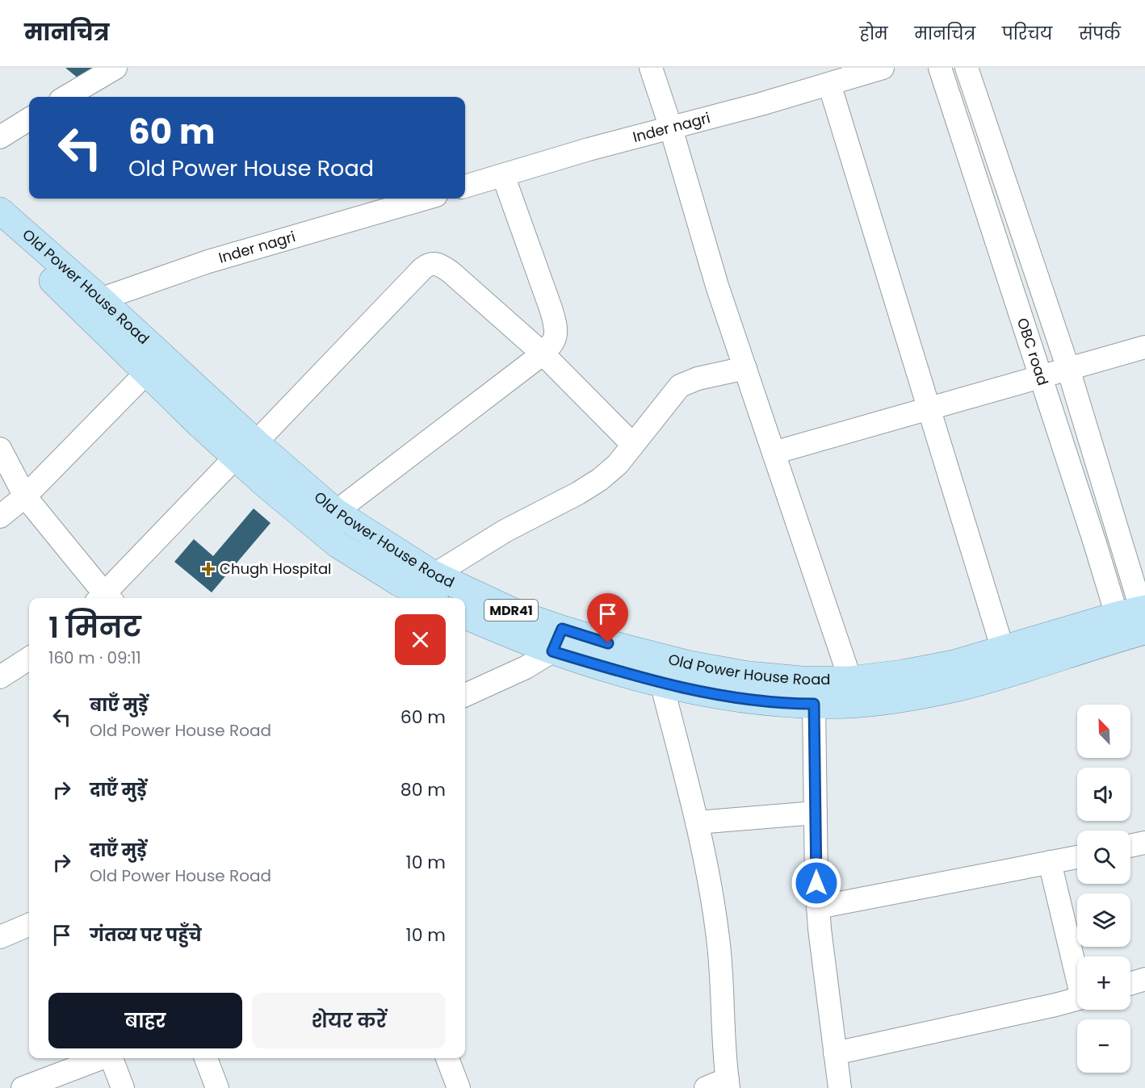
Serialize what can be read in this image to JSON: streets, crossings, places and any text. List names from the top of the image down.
{
  "streets": {
    "highway": ["Old Power House Road", "MDR41"],
    "street": ["Inder nagri", "OBC road"]
  },
  "crossings": [
    ["Inder nagri", "Old Power House Road"],
    ["Old Power House Road", "OBC road"]
  ],
  "places": {
    "health": ["Chugh Hospital"]
  },
  "north": "top left",
  "page": {
    "header": "मानचित्र",
    "nav": [
      "होम",
      "मानचित्र",
      "परिचय",
      "संपर्क"
    ],
    "turn": ["60 m", "Old Power House Road"],
    "heading": ["1 मिनट", "160 m · 09:11"],
    "list": [
      {
        "name": "बाएँ मुड़ें",
        "note": "Old Power House Road",
        "value": "60 m"
      },
      {
        "name": "दाएँ मुड़ें",
        "value": "80 m"
      },
      {
        "name": "दाएँ मुड़ें",
        "note": "Old Power House Road",
        "value": "10 m"
      },
      {
        "name": "गंतव्य पर पहुँचे",
        "value": "10 m"
      }
    ],
    "map_buttons": ["+", "−"],
    "buttons": ["बाहर", "शेयर करें"]
  }
}
